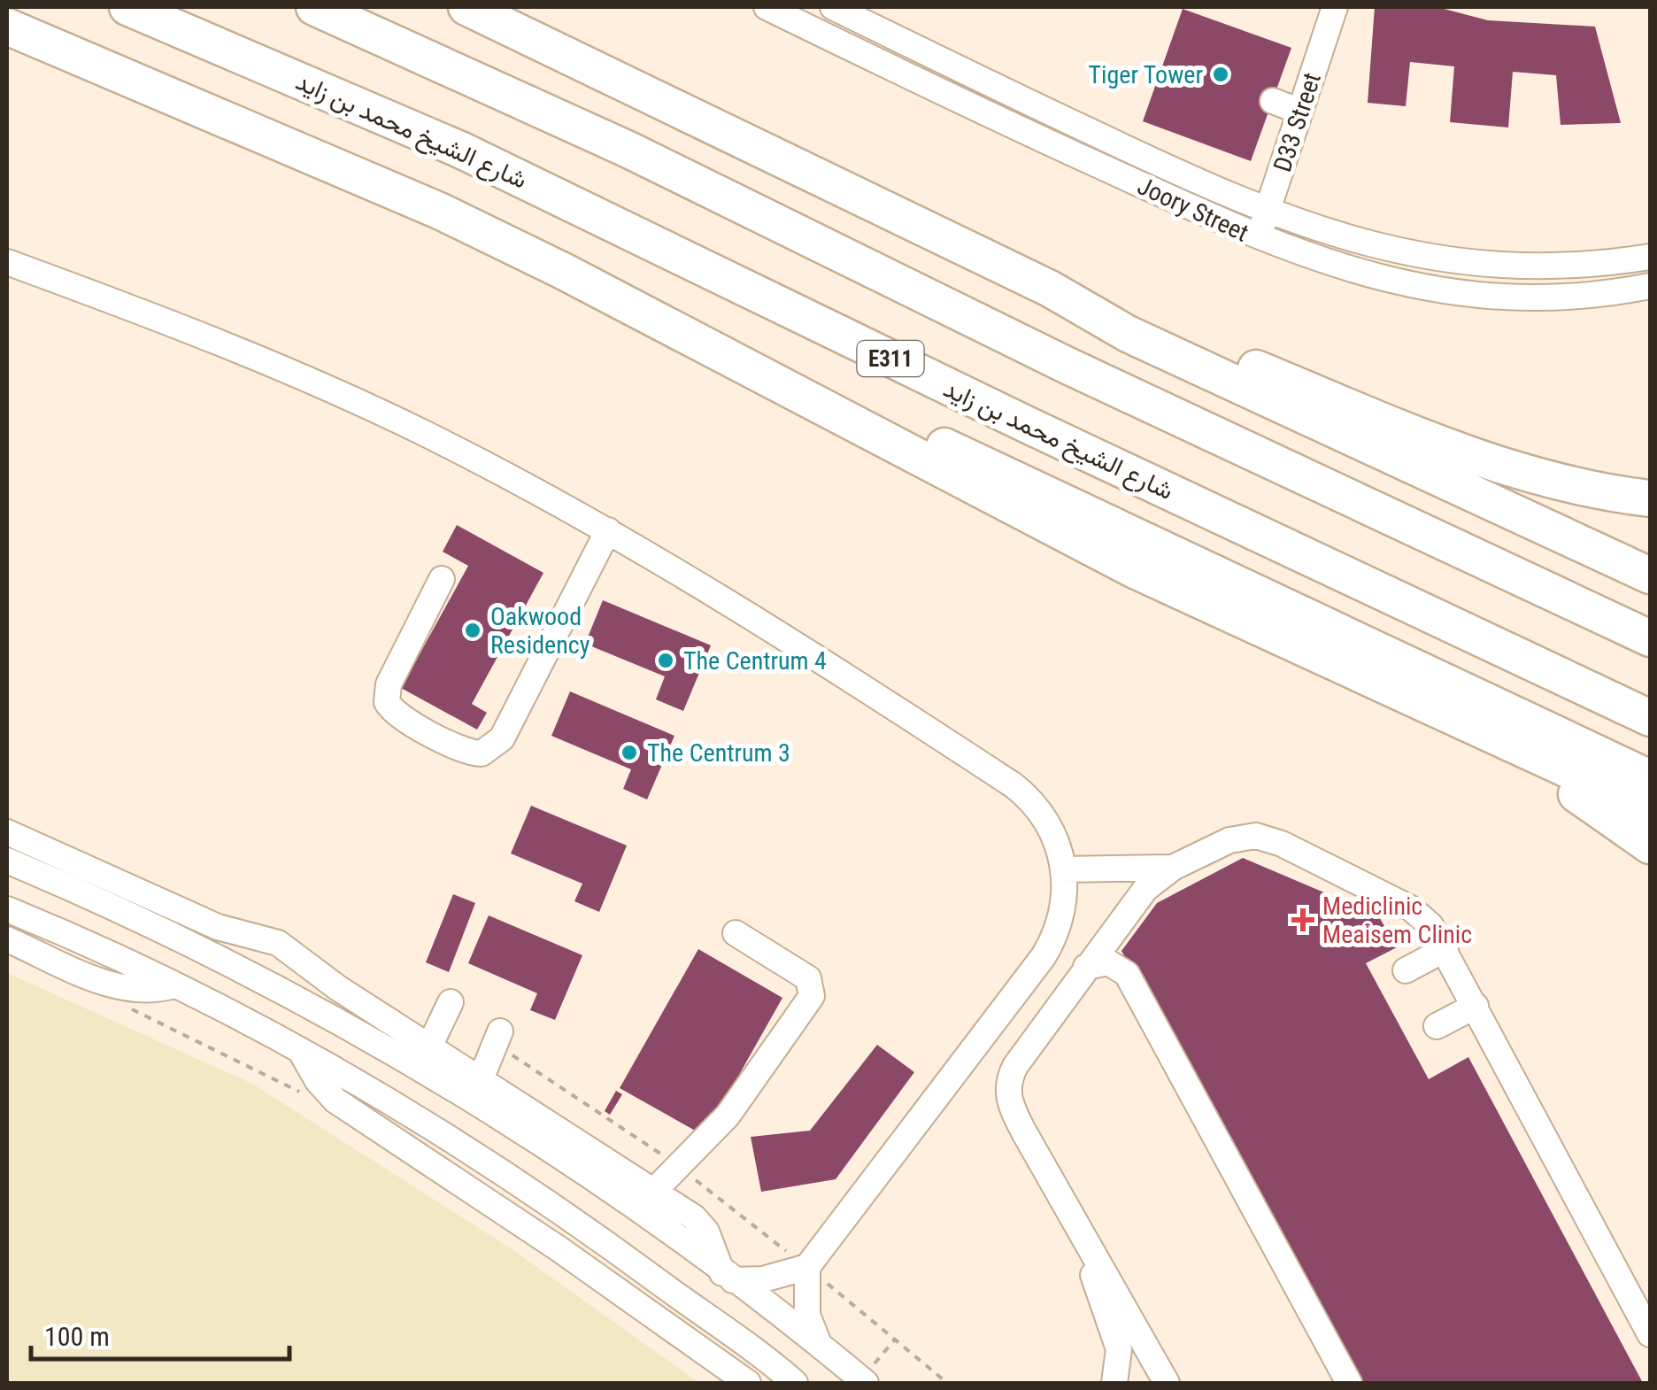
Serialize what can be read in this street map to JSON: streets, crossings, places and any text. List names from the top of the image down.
{
  "streets": {
    "highway": ["شارع الشيخ محمد بن زايد", "E311"],
    "street": ["D33 Street", "Joory Street"]
  },
  "crossings": [
    ["D33 Street", "Joory Street"]
  ],
  "places": {
    "other": [
      "Tiger Tower",
      "Oakwood Residency",
      "The Centrum 4",
      "The Centrum 3"
    ],
    "health": ["Mediclinic Meaisem Clinic"]
  },
  "scale_bar": "100 m"
}
